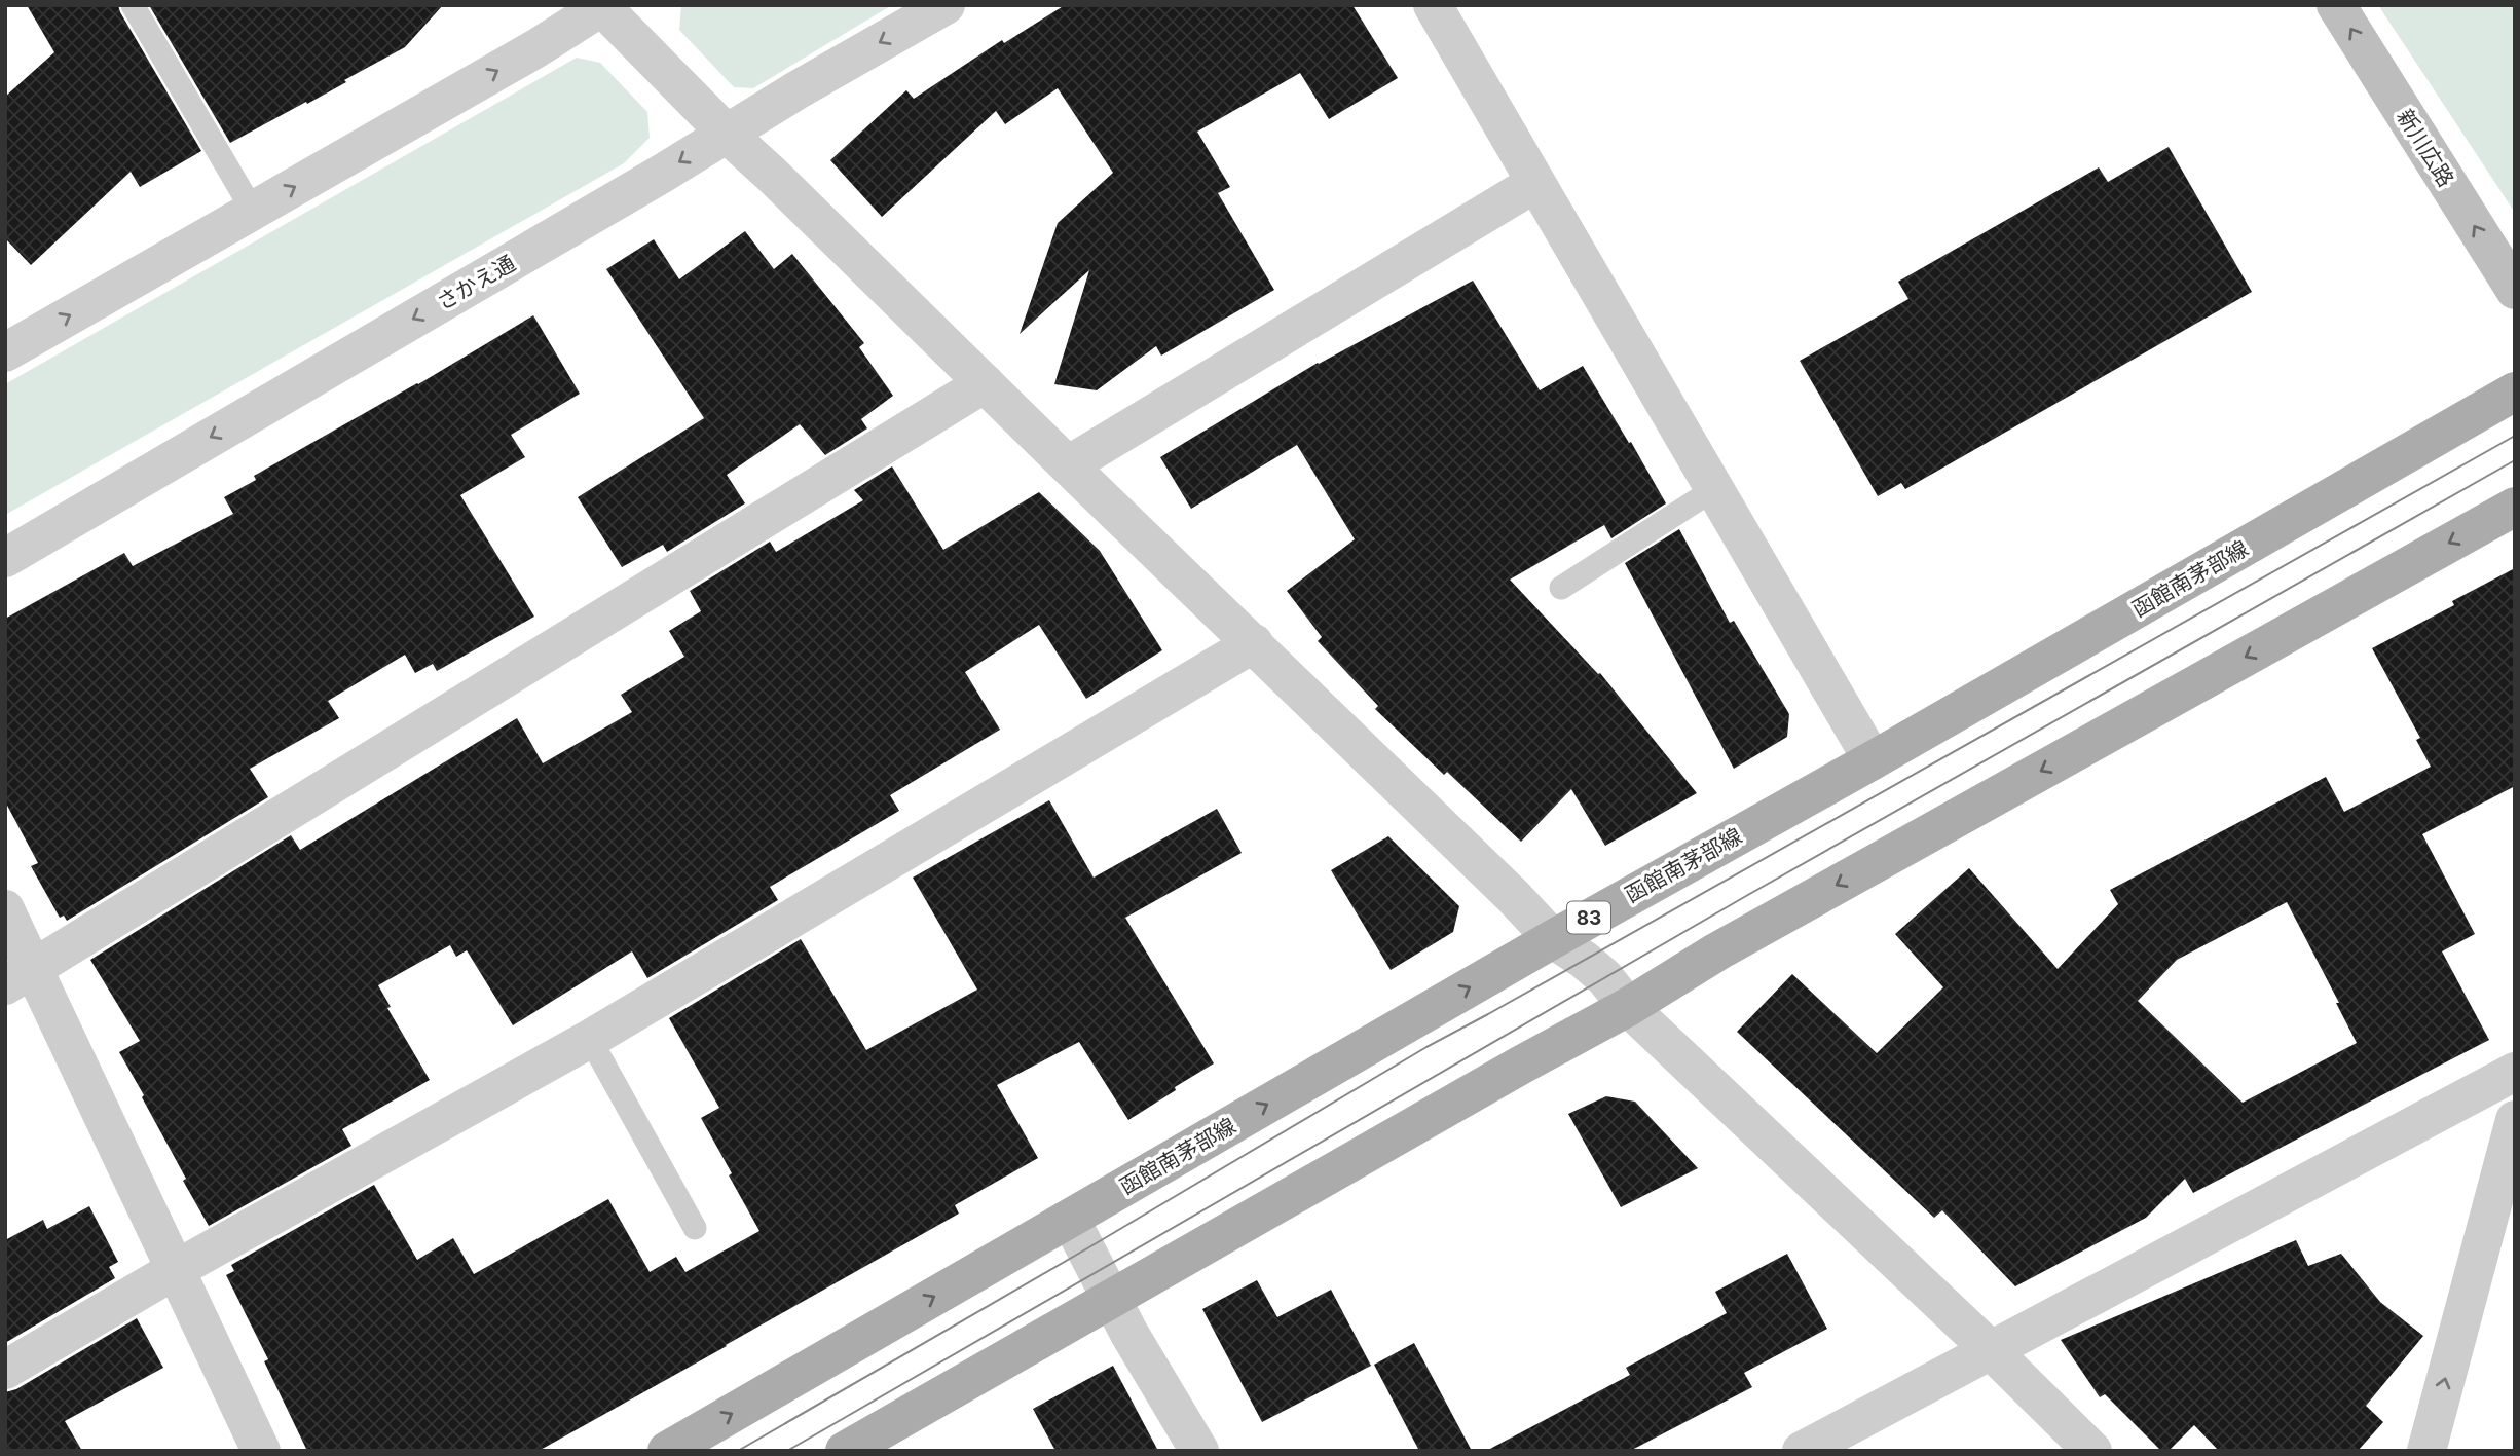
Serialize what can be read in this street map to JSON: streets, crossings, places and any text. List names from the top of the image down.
{
  "streets": {
    "main road": ["函館南茅部線", "83"],
    "street": ["新川広路", "さかえ通"]
  },
  "one_way": ["新川広路"]
}
